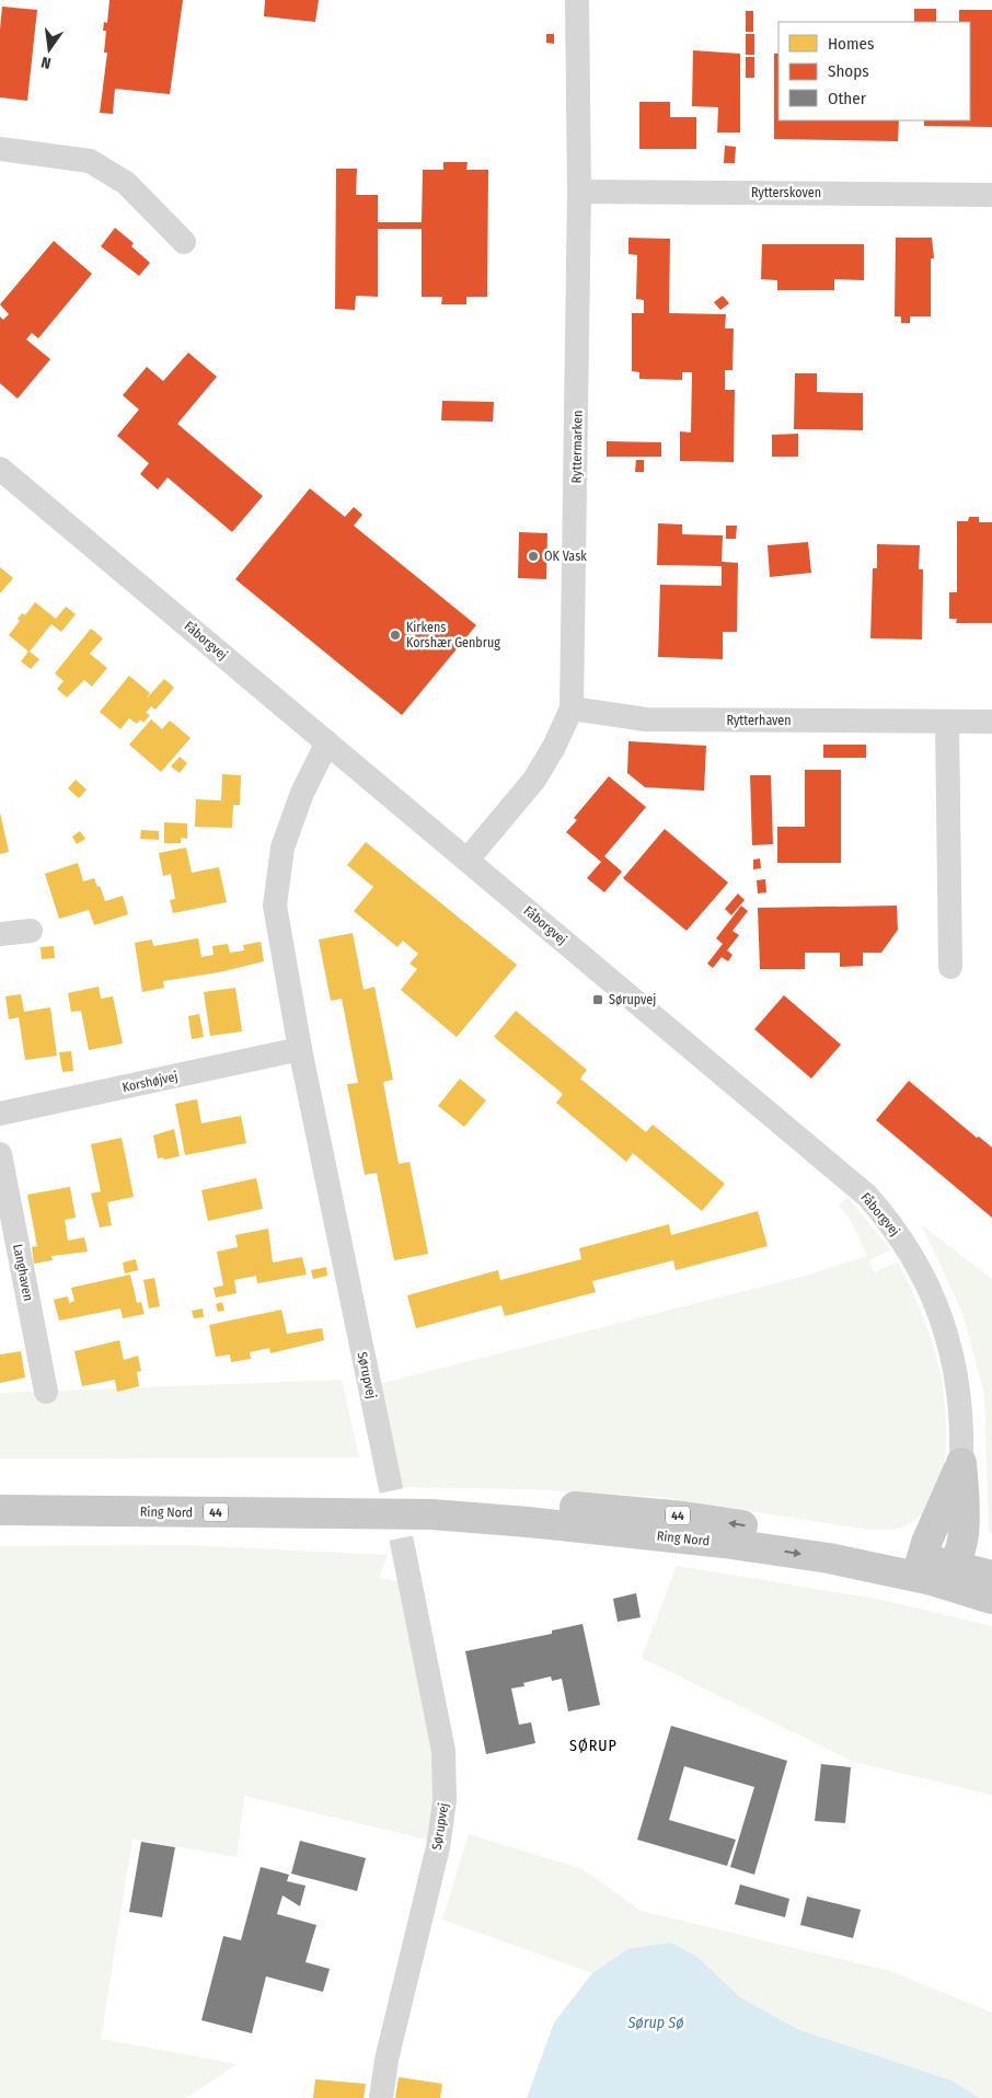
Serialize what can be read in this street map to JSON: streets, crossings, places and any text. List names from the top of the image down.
{
  "streets": {
    "main road": ["Ring Nord", "44"],
    "street": [
      "Rytterskoven",
      "Ryttermarken",
      "Fåborgvej",
      "Rytterhaven",
      "Korshøjvej",
      "Langhaven",
      "Sørupvej"
    ]
  },
  "crossings": [
    ["Rytterskoven", "Ryttermarken"],
    ["Ryttermarken", "Fåborgvej"],
    ["Ryttermarken", "Rytterhaven"],
    ["Fåborgvej", "Sørupvej"],
    ["Korshøjvej", "Sørupvej"],
    ["Ring Nord", "44"]
  ],
  "districts": ["SØRUP"],
  "water": ["Sørup Sø"],
  "places": {
    "other": ["OK Vask", "Kirkens Korshær Genbrug"],
    "transit": ["Sørupvej"]
  },
  "legend": ["Homes", "Shops", "Other"],
  "north": "bottom"
}
